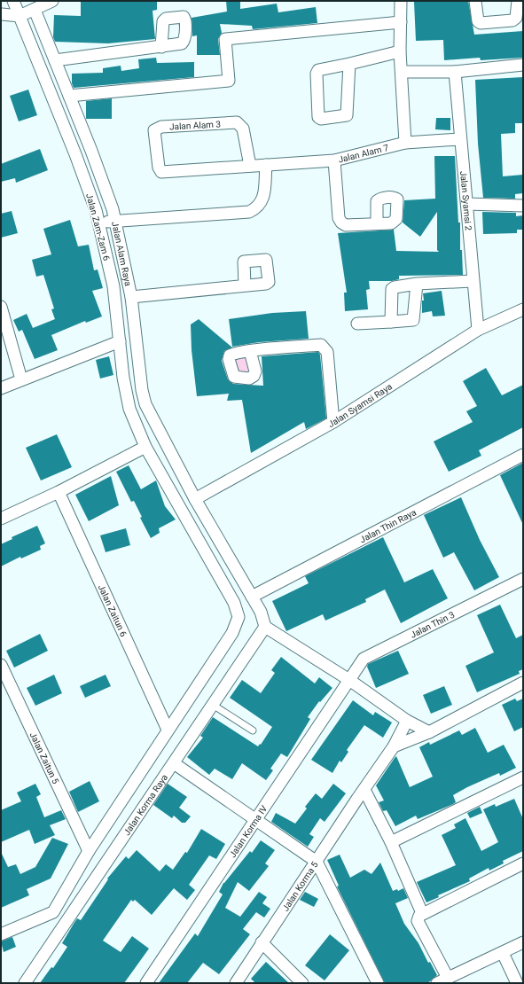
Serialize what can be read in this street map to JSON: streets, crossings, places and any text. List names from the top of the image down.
{
  "streets": {
    "street": [
      "Jalan Alam 3",
      "Jalan Alam 7",
      "Jalan Syamsi 2",
      "Jalan Zam-Zam 6",
      "Jalan Alam Raya",
      "Jalan Syamsi Raya",
      "Jalan Thin Raya",
      "Jalan Zaitun 6",
      "Jalan Thin 3",
      "Jalan Zaitun 5",
      "Jalan Korma Raya",
      "Jalan Korma IV",
      "Jalan Korma 5"
    ]
  },
  "crossings": [
    ["Jalan Alam 3", "Jalan Alam 7"],
    ["Jalan Alam 7", "Jalan Syamsi 2"],
    ["Jalan Syamsi 2", "Jalan Syamsi Raya"],
    ["Jalan Zam-Zam 6", "Jalan Zaitun 6"],
    ["Jalan Alam Raya", "Jalan Syamsi Raya"],
    ["Jalan Alam Raya", "Jalan Thin Raya"],
    ["Jalan Alam Raya", "Jalan Korma Raya"],
    ["Jalan Thin 3", "Jalan Korma IV"]
  ]
}
